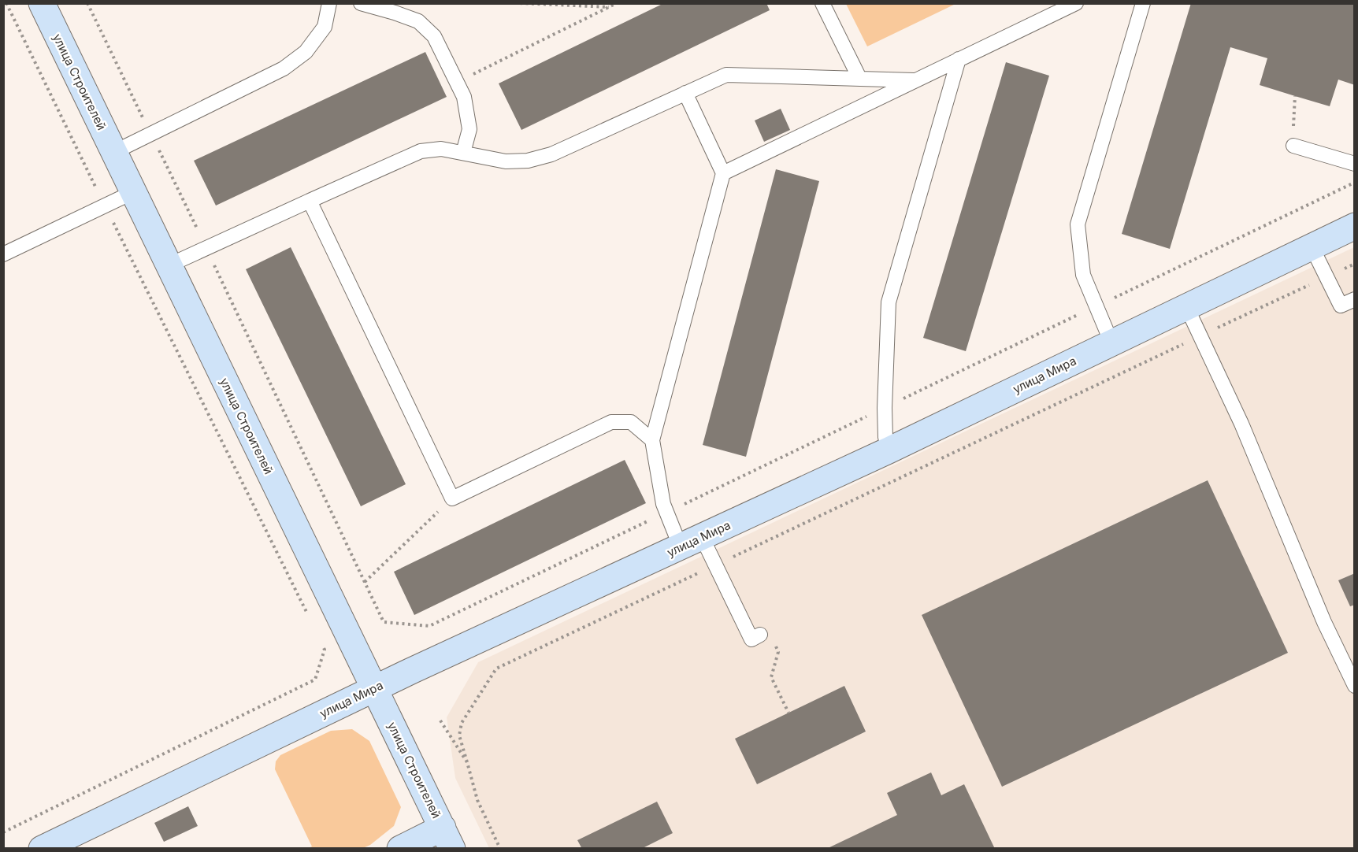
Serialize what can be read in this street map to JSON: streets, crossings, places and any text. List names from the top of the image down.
{
  "streets": {
    "main road": ["улица Строителей", "улица Мира"]
  },
  "crossings": [
    ["улица Строителей", "улица Мира"]
  ]
}
